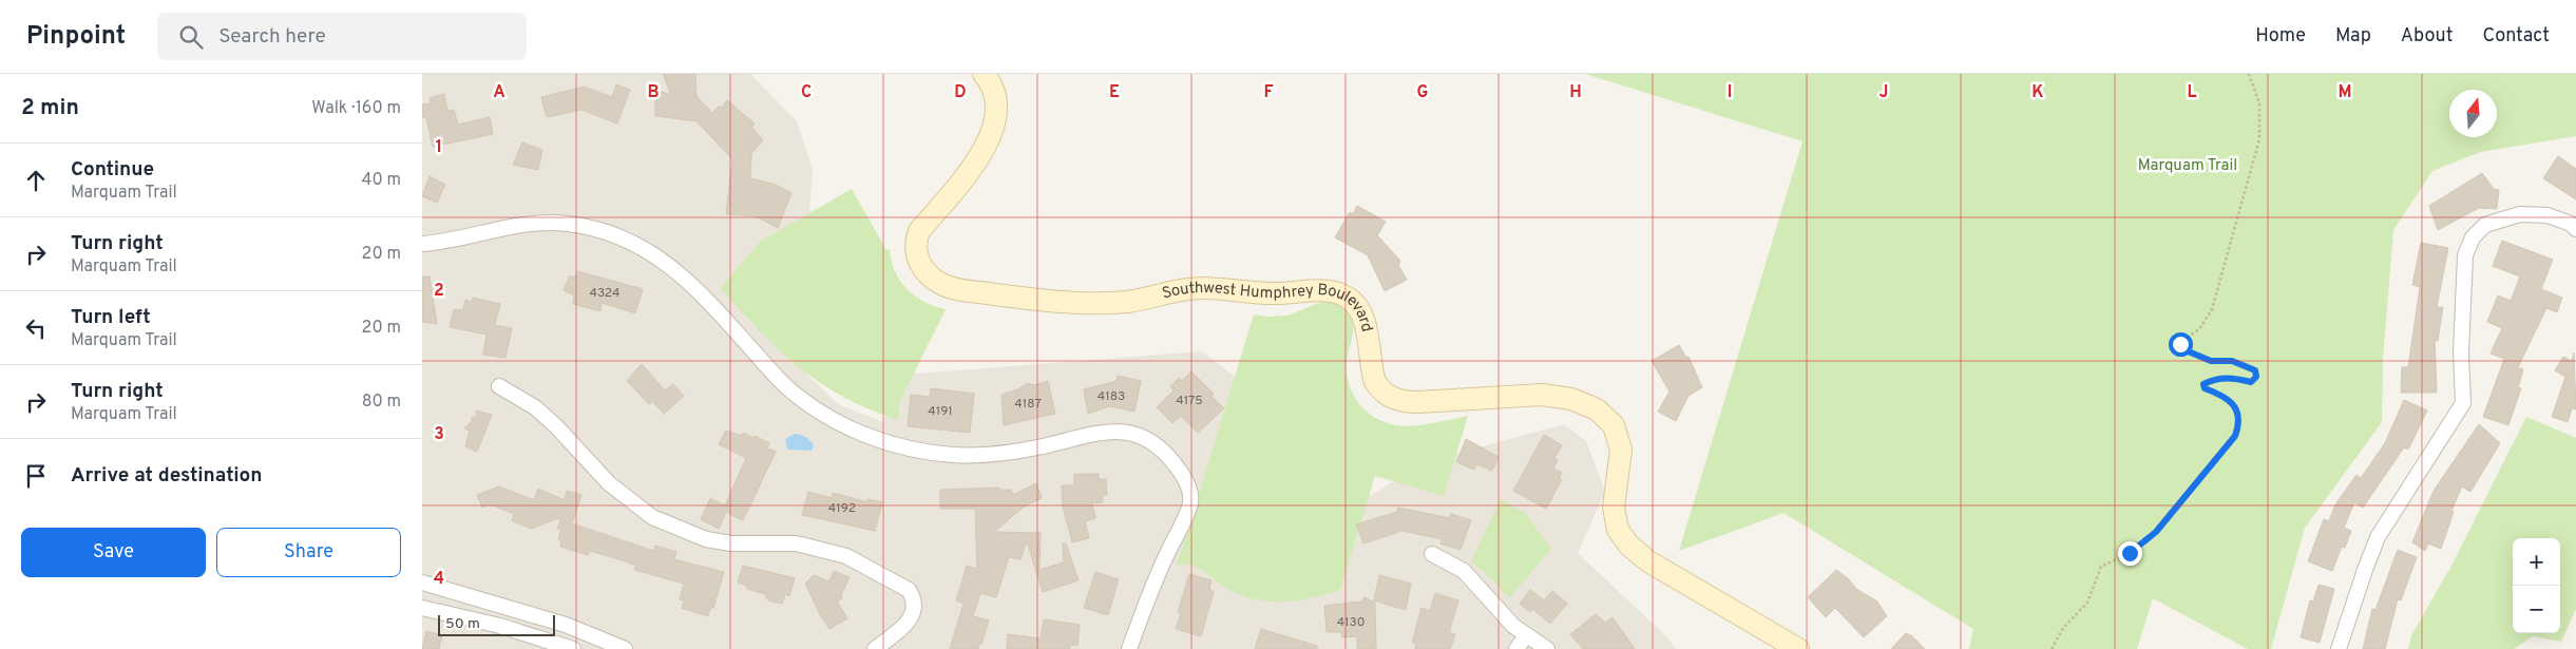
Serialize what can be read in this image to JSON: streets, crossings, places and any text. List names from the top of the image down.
{
  "streets": {
    "main road": ["Southwest Humphrey Boulevard"]
  },
  "parks": ["Marquam Trail"],
  "house_numbers": [
    "4324",
    "4183",
    "4175",
    "4187",
    "4191",
    "4192",
    "4130"
  ],
  "scale_bar": "50 m",
  "north": "top",
  "page": {
    "header": "Pinpoint",
    "search": "Search here",
    "nav": [
      "Home",
      "Map",
      "About",
      "Contact"
    ],
    "heading": ["2 min", "Walk · 160 m"],
    "list": [
      ["Continue", "Marquam Trail", "40 m"],
      ["Turn right", "Marquam Trail", "20 m"],
      ["Turn left", "Marquam Trail", "20 m"],
      ["Turn right", "Marquam Trail", "80 m"],
      "Arrive at destination"
    ],
    "buttons": ["Save", "Share"],
    "map_buttons": ["+", "−"],
    "scale": "50 m"
  },
  "grid": {
    "columns": [
      "A",
      "B",
      "C",
      "D",
      "E",
      "F",
      "G",
      "H",
      "I",
      "J",
      "K",
      "L",
      "M"
    ],
    "rows": [
      "1",
      "2",
      "3",
      "4"
    ]
  }
}
